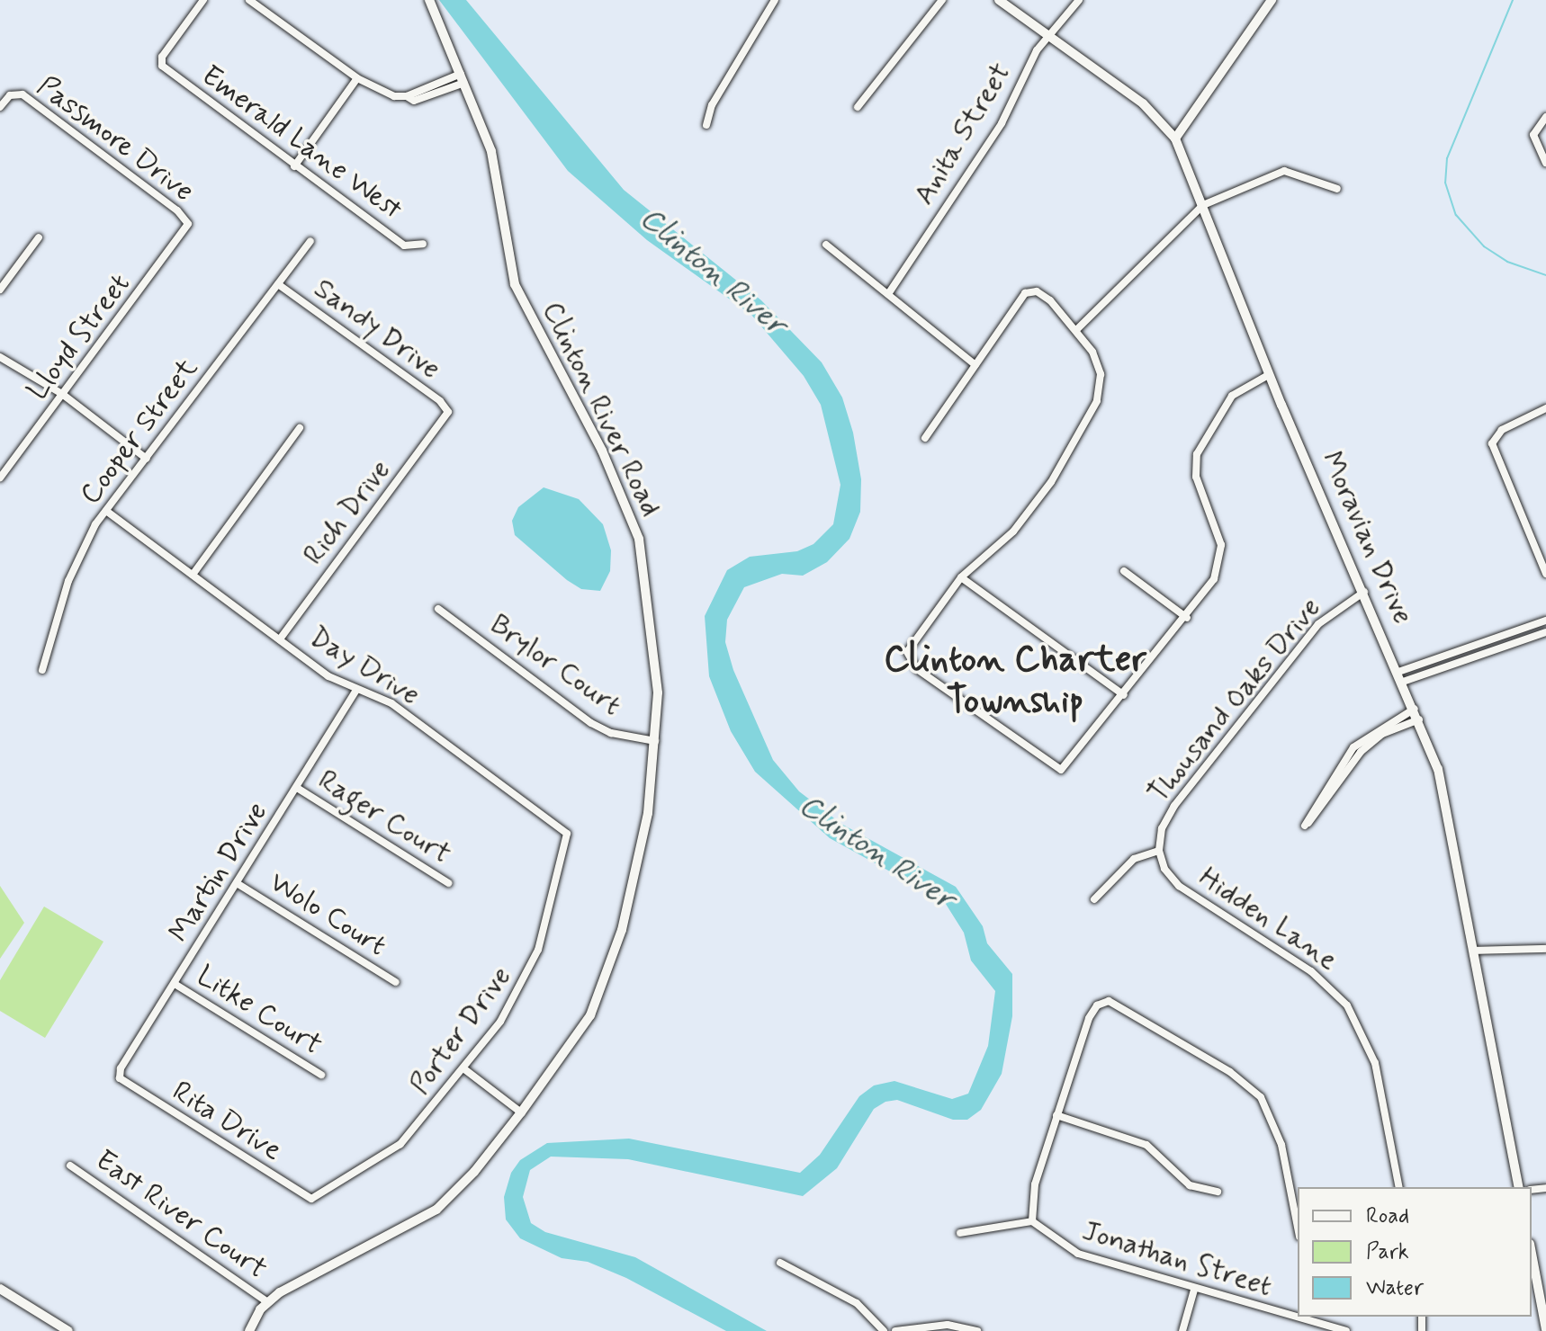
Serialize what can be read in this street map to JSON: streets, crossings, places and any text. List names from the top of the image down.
{
  "streets": {
    "street": [
      "Anita Street",
      "Passmore Drive",
      "Emerald Lane West",
      "Sandy Drive",
      "Lloyd Street",
      "Clinton River Road",
      "Cooper Street",
      "Rich Drive",
      "Moravian Drive",
      "Brylor Court",
      "Day Drive",
      "Thousand Oaks Drive",
      "Rager Court",
      "Martin Drive",
      "Wolo Court",
      "Hidden Lane",
      "Litke Court",
      "Porter Drive",
      "Rita Drive",
      "East River Court",
      "Jonathan Street"
    ]
  },
  "crossings": [
    ["Anita Street", "Moravian Drive"],
    ["Passmore Drive", "Lloyd Street"],
    ["Sandy Drive", "Cooper Street"],
    ["Sandy Drive", "Rich Drive"],
    ["Clinton River Road", "Brylor Court"],
    ["Clinton River Road", "East River Court"],
    ["Cooper Street", "Day Drive"],
    ["Rich Drive", "Day Drive"],
    ["Moravian Drive", "Thousand Oaks Drive"],
    ["Day Drive", "Martin Drive"],
    ["Day Drive", "Porter Drive"],
    ["Thousand Oaks Drive", "Hidden Lane"],
    ["Rager Court", "Martin Drive"],
    ["Martin Drive", "Wolo Court"],
    ["Martin Drive", "Litke Court"],
    ["Martin Drive", "Rita Drive"],
    ["Porter Drive", "Rita Drive"]
  ],
  "districts": ["Clinton Charter Township"],
  "water": ["Clinton River"],
  "legend": ["Road", "Park", "Water"]
}
